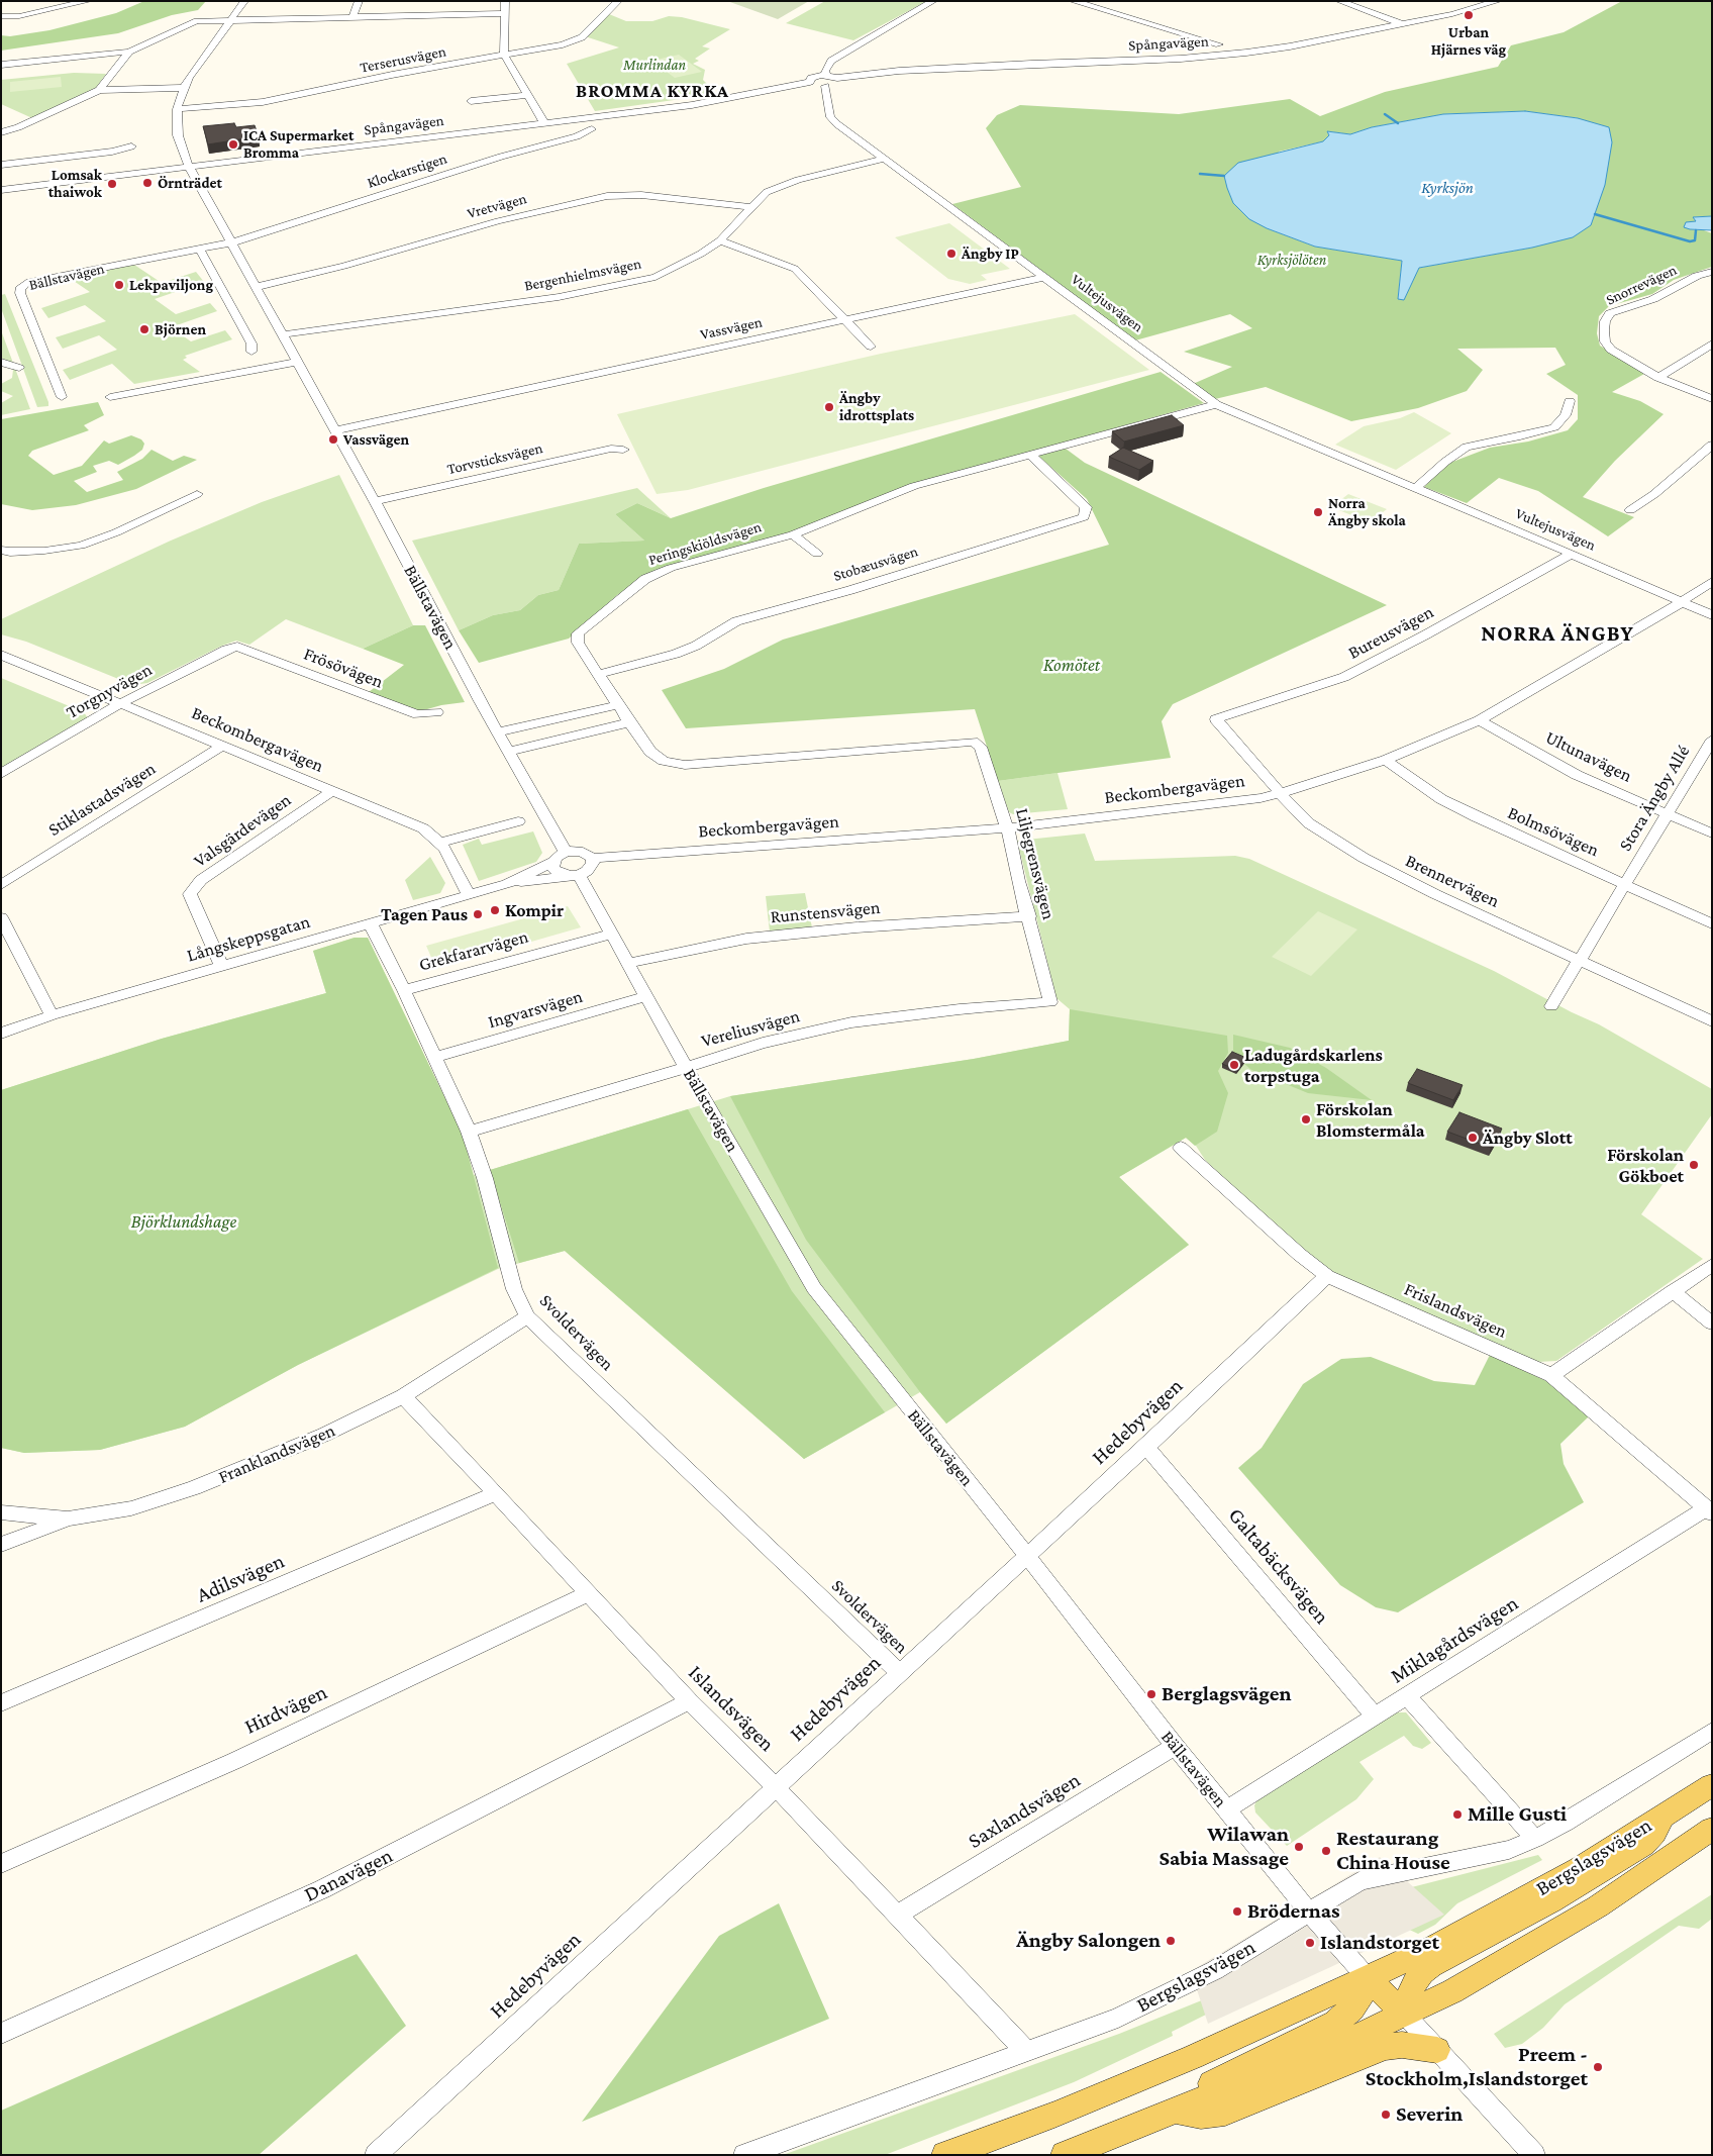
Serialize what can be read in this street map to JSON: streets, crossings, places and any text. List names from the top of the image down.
{
  "streets": {
    "main road": ["Bergslagsvägen"],
    "street": [
      "Spångavägen",
      "Terserusvägen",
      "Klockarstigen",
      "Vretvägen",
      "Bergenhielmsvägen",
      "Bällstavägen",
      "Snorrevägen",
      "Vultejusvägen",
      "Vassvägen",
      "Torvsticksvägen",
      "Peringskiöldsvägen",
      "Stobæusvägen",
      "Bureusvägen",
      "Frösövägen",
      "Torgnyvägen",
      "Beckombergavägen",
      "Ultunavägen",
      "Stora Ängby Allé",
      "Stiklastadsvägen",
      "Valsgärdevägen",
      "Bolmsövägen",
      "Liljegrensvägen",
      "Brennervägen",
      "Runstensvägen",
      "Långskeppsgatan",
      "Grekfararvägen",
      "Ingvarsvägen",
      "Vereliusvägen",
      "Frislandsvägen",
      "Svoldervägen",
      "Hedebyvägen",
      "Franklandsvägen",
      "Galtabäcksvägen",
      "Adilsvägen",
      "Miklagårdsvägen",
      "Islandsvägen",
      "Hirdvägen",
      "Saxlandsvägen",
      "Danavägen"
    ]
  },
  "crossings": [
    ["Spångavägen", "Bällstavägen"],
    ["Terserusvägen", "Bällstavägen"],
    ["Klockarstigen", "Bällstavägen"],
    ["Vretvägen", "Bergenhielmsvägen"],
    ["Vretvägen", "Bällstavägen"],
    ["Bergenhielmsvägen", "Bällstavägen"],
    ["Bergenhielmsvägen", "Vultejusvägen"],
    ["Bällstavägen", "Vassvägen"],
    ["Bällstavägen", "Torvsticksvägen"],
    ["Bällstavägen", "Runstensvägen"],
    ["Bällstavägen", "Långskeppsgatan"],
    ["Bällstavägen", "Grekfararvägen"],
    ["Bällstavägen", "Ingvarsvägen"],
    ["Bällstavägen", "Vereliusvägen"],
    ["Bällstavägen", "Hedebyvägen"],
    ["Bällstavägen", "Miklagårdsvägen"],
    ["Bällstavägen", "Saxlandsvägen"],
    ["Bällstavägen", "Bergslagsvägen"],
    ["Vultejusvägen", "Vassvägen"],
    ["Vultejusvägen", "Peringskiöldsvägen"],
    ["Vultejusvägen", "Bureusvägen"],
    ["Vultejusvägen", "Beckombergavägen"],
    ["Peringskiöldsvägen", "Stobæusvägen"],
    ["Peringskiöldsvägen", "Liljegrensvägen"],
    ["Bureusvägen", "Brennervägen"],
    ["Frösövägen", "Torgnyvägen"],
    ["Torgnyvägen", "Beckombergavägen"],
    ["Beckombergavägen", "Ultunavägen"],
    ["Beckombergavägen", "Stiklastadsvägen"],
    ["Beckombergavägen", "Valsgärdevägen"],
    ["Beckombergavägen", "Bolmsövägen"],
    ["Beckombergavägen", "Liljegrensvägen"],
    ["Beckombergavägen", "Brennervägen"],
    ["Beckombergavägen", "Långskeppsgatan"],
    ["Ultunavägen", "Stora Ängby Allé"],
    ["Stora Ängby Allé", "Bolmsövägen"],
    ["Stora Ängby Allé", "Brennervägen"],
    ["Valsgärdevägen", "Långskeppsgatan"],
    ["Liljegrensvägen", "Runstensvägen"],
    ["Liljegrensvägen", "Vereliusvägen"],
    ["Långskeppsgatan", "Svoldervägen"],
    ["Grekfararvägen", "Svoldervägen"],
    ["Ingvarsvägen", "Svoldervägen"],
    ["Vereliusvägen", "Svoldervägen"],
    ["Frislandsvägen", "Hedebyvägen"],
    ["Frislandsvägen", "Miklagårdsvägen"],
    ["Svoldervägen", "Hedebyvägen"],
    ["Svoldervägen", "Franklandsvägen"],
    ["Hedebyvägen", "Galtabäcksvägen"],
    ["Hedebyvägen", "Islandsvägen"],
    ["Franklandsvägen", "Islandsvägen"],
    ["Galtabäcksvägen", "Miklagårdsvägen"],
    ["Adilsvägen", "Islandsvägen"],
    ["Islandsvägen", "Hirdvägen"],
    ["Islandsvägen", "Saxlandsvägen"],
    ["Islandsvägen", "Bergslagsvägen"],
    ["Islandsvägen", "Danavägen"]
  ],
  "districts": ["BROMMA KYRKA", "NORRA ÄNGBY"],
  "water": ["Kyrksjön"],
  "parks": [
    "Murlindan",
    "Kyrksjölöten",
    "Komötet",
    "Björklundshage"
  ],
  "places": [
    "Urban Hjärnes väg",
    "ICA Supermarket Bromma",
    "Örnträdet",
    "Lomsak thaiwok",
    "Ängby IP",
    "Lekpaviljong",
    "Björnen",
    "Ängby idrottsplats",
    "Vassvägen",
    "Norra Ängby skola",
    "Kompir",
    "Tagen Paus",
    "Ladugårdskarlens torpstuga",
    "Förskolan Blomstermåla",
    "Ängby Slott",
    "Förskolan Gökboet",
    "Berglagsvägen",
    "Mille Gusti",
    "Wilawan Sabia Massage",
    "Restaurang China House",
    "Brödernas",
    "Ängby Salongen",
    "Islandstorget",
    "Preem - Stockholm,Islandstorget",
    "Severin"
  ]
}
